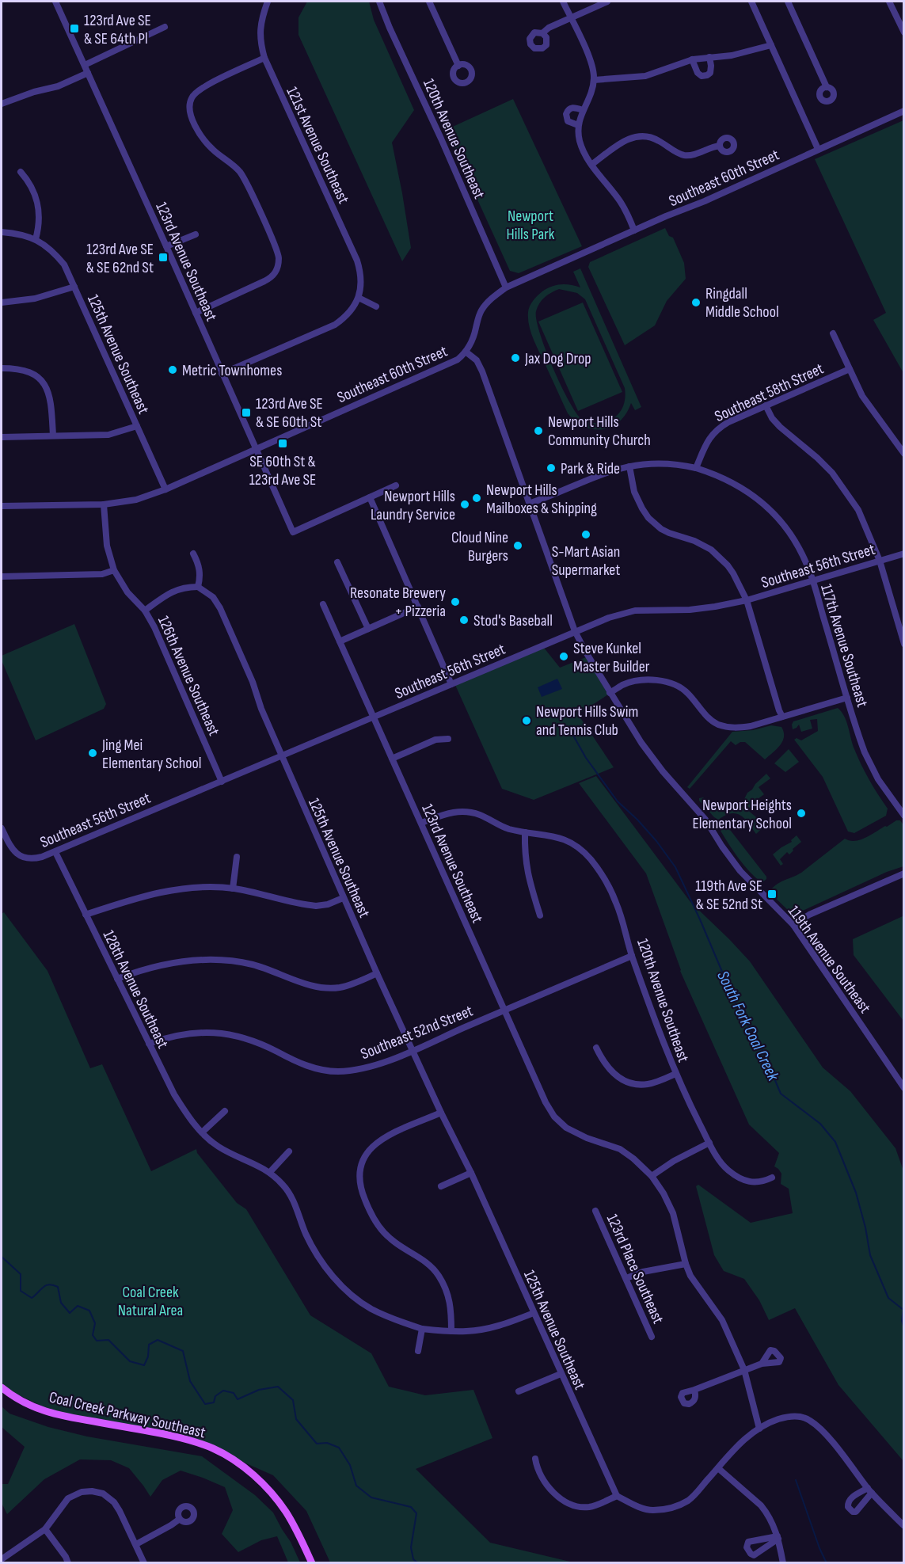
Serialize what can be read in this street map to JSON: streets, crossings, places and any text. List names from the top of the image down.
{
  "streets": {
    "main road": ["Coal Creek Parkway Southeast"],
    "street": [
      "120th Avenue Southeast",
      "121st Avenue Southeast",
      "Southeast 60th Street",
      "123rd Avenue Southeast",
      "125th Avenue Southeast",
      "Southeast 58th Street",
      "Southeast 56th Street",
      "117th Avenue Southeast",
      "126th Avenue Southeast",
      "119th Avenue Southeast",
      "128th Avenue Southeast",
      "Southeast 52nd Street",
      "123rd Place Southeast"
    ]
  },
  "crossings": [
    ["120th Avenue Southeast", "Southeast 60th Street"],
    ["120th Avenue Southeast", "123rd Avenue Southeast"],
    ["120th Avenue Southeast", "Southeast 52nd Street"],
    ["Southeast 60th Street", "123rd Avenue Southeast"],
    ["Southeast 60th Street", "125th Avenue Southeast"],
    ["Southeast 60th Street", "126th Avenue Southeast"],
    ["Southeast 60th Street", "119th Avenue Southeast"],
    ["123rd Avenue Southeast", "Southeast 56th Street"],
    ["123rd Avenue Southeast", "Southeast 52nd Street"],
    ["125th Avenue Southeast", "Southeast 56th Street"],
    ["125th Avenue Southeast", "128th Avenue Southeast"],
    ["125th Avenue Southeast", "Southeast 52nd Street"],
    ["Southeast 58th Street", "117th Avenue Southeast"],
    ["Southeast 56th Street", "117th Avenue Southeast"],
    ["Southeast 56th Street", "126th Avenue Southeast"],
    ["Southeast 56th Street", "119th Avenue Southeast"],
    ["Southeast 56th Street", "128th Avenue Southeast"],
    ["128th Avenue Southeast", "Southeast 52nd Street"]
  ],
  "water": ["South Fork Coal Creek"],
  "parks": ["Newport Hills Park", "Coal Creek Natural Area"],
  "places": {
    "transit": [
      "123rd Ave SE & SE 64th Pl",
      "123rd Ave SE & SE 62nd St",
      "123rd Ave SE & SE 60th St",
      "SE 60th St & 123rd Ave SE",
      "119th Ave SE & SE 52nd St"
    ],
    "other": [
      "Ringdall Middle School",
      "Jax Dog Drop",
      "Metric Townhomes",
      "Newport Hills Community Church",
      "Park & Ride",
      "Newport Hills Mailboxes & Shipping",
      "Newport Hills Laundry Service",
      "S-Mart Asian Supermarket",
      "Cloud Nine Burgers",
      "Resonate Brewery + Pizzeria",
      "Stod's Baseball",
      "Steve Kunkel Master Builder",
      "Newport Hills Swim and Tennis Club",
      "Jing Mei Elementary School",
      "Newport Heights Elementary School"
    ]
  }
}
